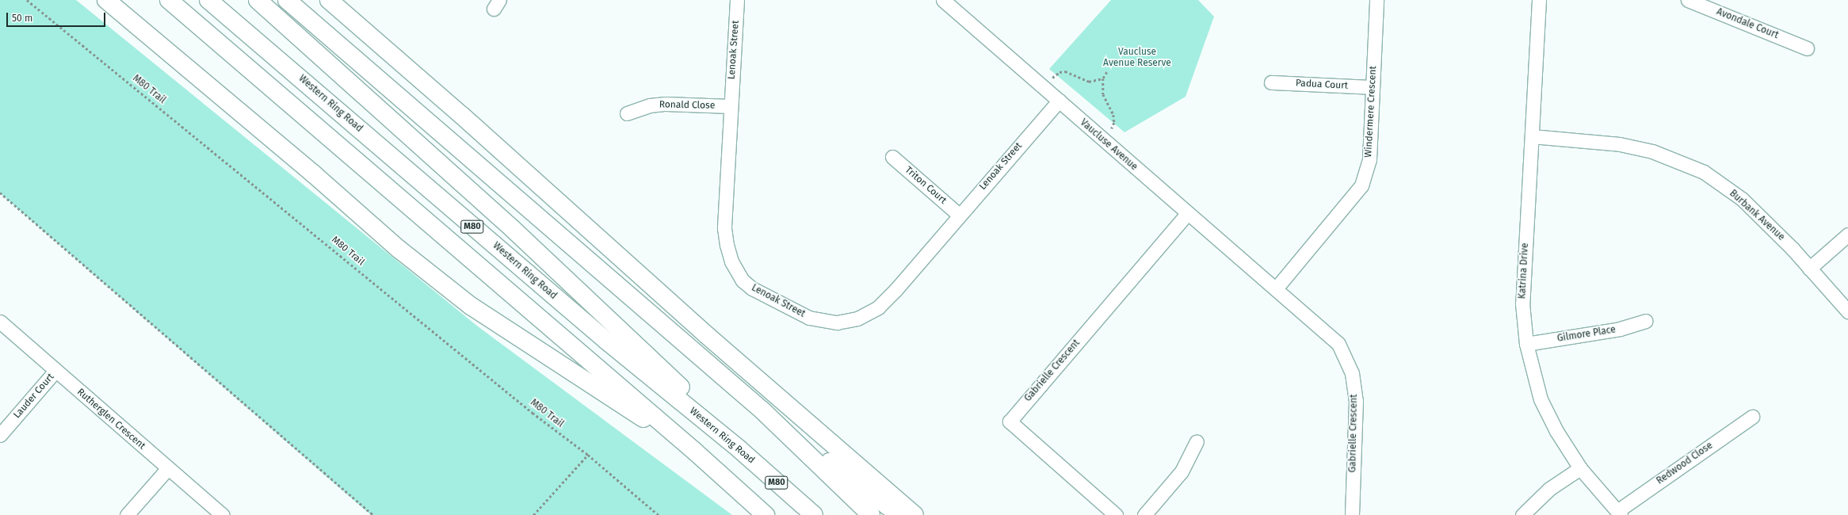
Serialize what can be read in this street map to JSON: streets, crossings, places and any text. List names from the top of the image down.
{
  "streets": {
    "highway": ["Western Ring Road", "M80"],
    "street": [
      "Avondale Court",
      "Lenoak Street",
      "Padua Court",
      "Ronald Close",
      "Windermere Crescent",
      "Vaucluse Avenue",
      "Triton Court",
      "Burbank Avenue",
      "Katrina Drive",
      "Gilmore Place",
      "Gabrielle Crescent",
      "Lauder Court",
      "Rutherglen Crescent",
      "Redwood Close"
    ],
    "path": ["M80 Trail"]
  },
  "crossings": [
    ["Lenoak Street", "Ronald Close"],
    ["Lenoak Street", "Vaucluse Avenue"],
    ["Lenoak Street", "Triton Court"],
    ["Padua Court", "Windermere Crescent"],
    ["Windermere Crescent", "Vaucluse Avenue"],
    ["Windermere Crescent", "Gabrielle Crescent"],
    ["Vaucluse Avenue", "Gabrielle Crescent"],
    ["Burbank Avenue", "Katrina Drive"],
    ["Katrina Drive", "Gilmore Place"],
    ["Katrina Drive", "Redwood Close"],
    ["Lauder Court", "Rutherglen Crescent"]
  ],
  "parks": ["Vaucluse Avenue Reserve"],
  "scale_bar": "50 m"
}
